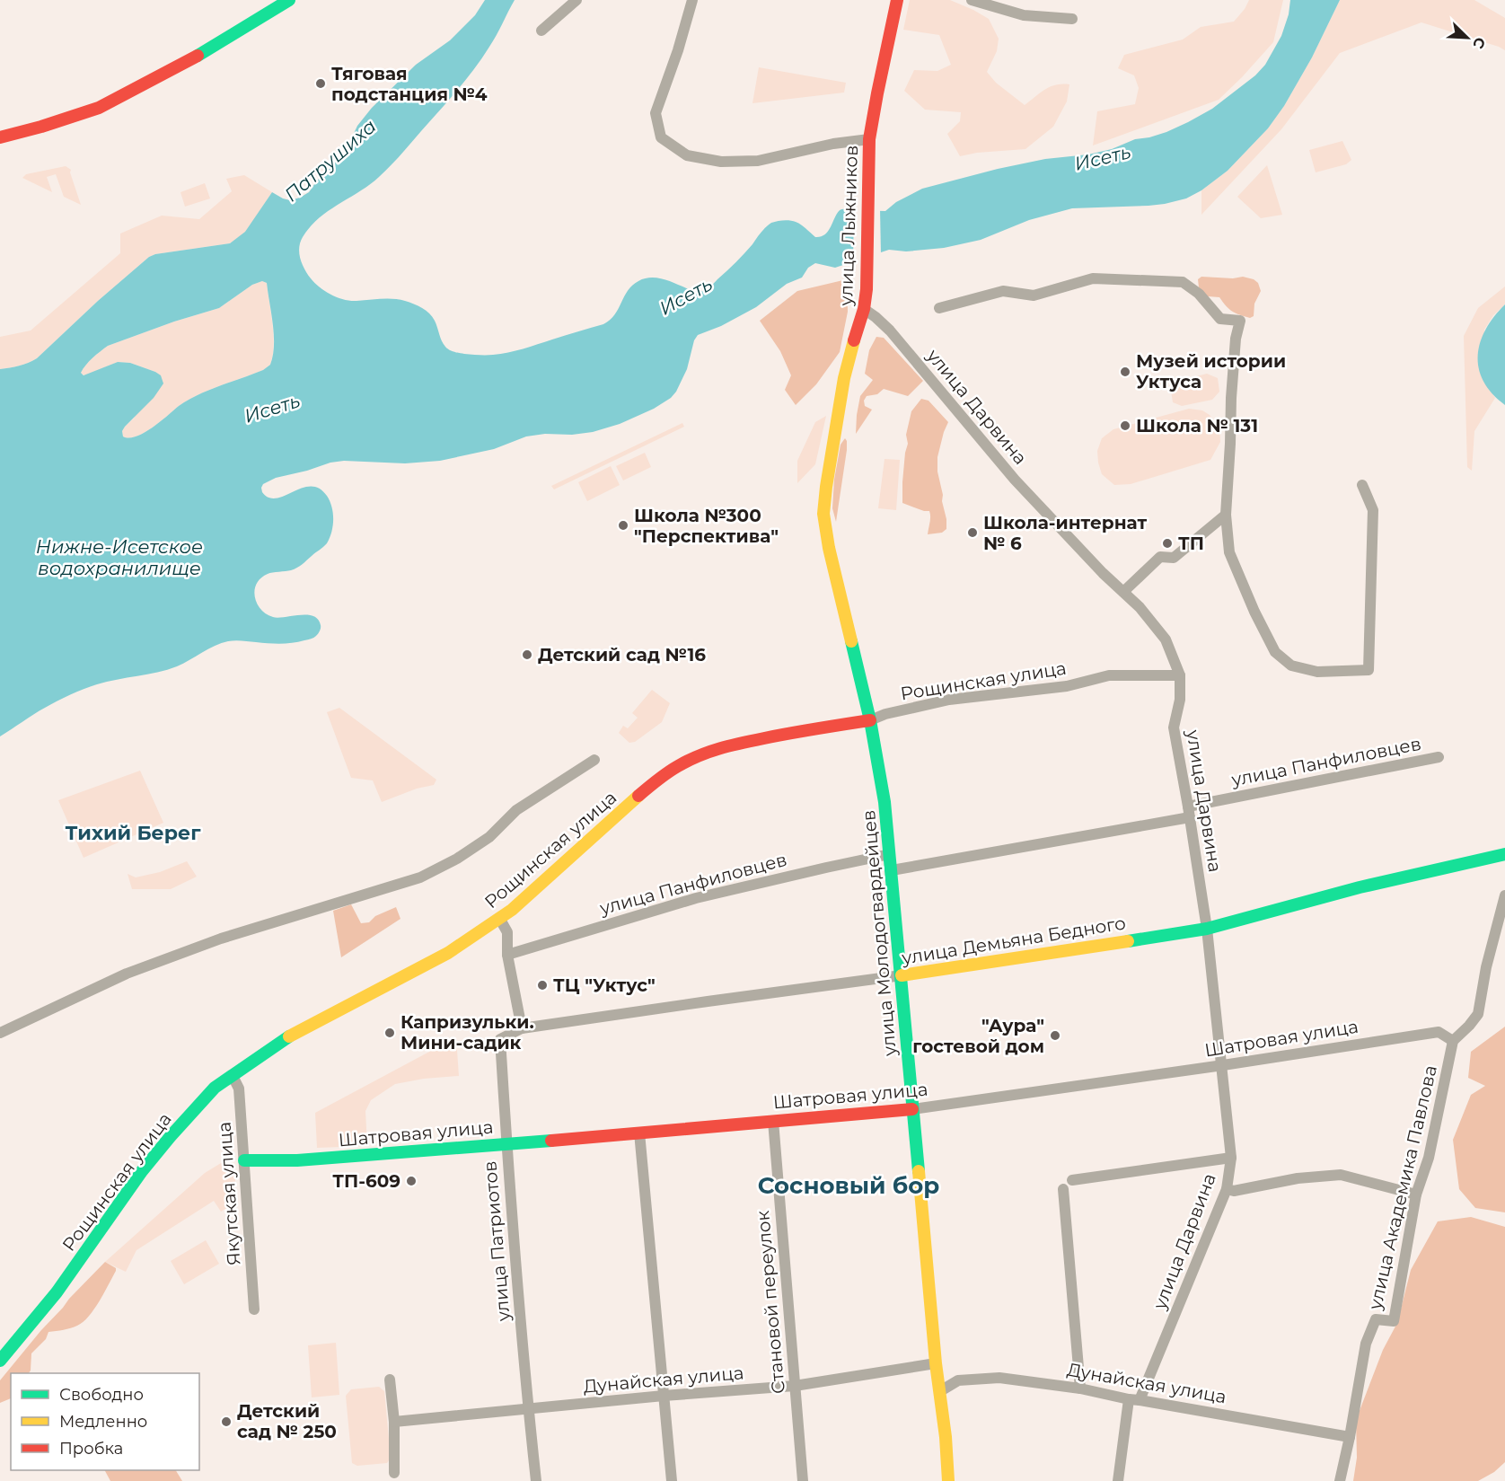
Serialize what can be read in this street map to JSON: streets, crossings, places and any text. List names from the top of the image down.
{
  "streets": {
    "street": [
      "улица Лыжников",
      "улица Дарвина",
      "Рощинская улица",
      "улица Панфиловцев",
      "улица Молодогвардейцев",
      "улица Демьяна Бедного",
      "Шатровая улица",
      "улица Академика Павлова",
      "Якутская улица",
      "улица Патриотов",
      "Становой переулок",
      "Дунайская улица"
    ]
  },
  "crossings": [
    ["улица Лыжников", "улица Дарвина"],
    ["улица Лыжников", "улица Молодогвардейцев"],
    ["улица Дарвина", "Рощинская улица"],
    ["улица Дарвина", "улица Панфиловцев"],
    ["улица Дарвина", "улица Демьяна Бедного"],
    ["улица Дарвина", "Шатровая улица"],
    ["улица Дарвина", "Дунайская улица"],
    ["Рощинская улица", "улица Молодогвардейцев"],
    ["Рощинская улица", "Якутская улица"],
    ["улица Панфиловцев", "улица Молодогвардейцев"],
    ["улица Молодогвардейцев", "улица Демьяна Бедного"],
    ["улица Молодогвардейцев", "Шатровая улица"],
    ["улица Молодогвардейцев", "Дунайская улица"],
    ["улица Демьяна Бедного", "улица Патриотов"],
    ["Шатровая улица", "улица Академика Павлова"],
    ["Шатровая улица", "Якутская улица"],
    ["Шатровая улица", "улица Патриотов"],
    ["Шатровая улица", "Становой переулок"],
    ["улица Академика Павлова", "Дунайская улица"],
    ["улица Патриотов", "Дунайская улица"],
    ["Становой переулок", "Дунайская улица"]
  ],
  "districts": ["Тихий Берег", "Сосновый бор"],
  "water": ["Исеть", "Патрушиха", "Нижне-Исетское водохранилище"],
  "places": [
    "Тяговая подстанция №4",
    "Музей истории Уктуса",
    "Школа № 131",
    "Школа №300 \"Перспектива\"",
    "Школа-интернат № 6",
    "ТП",
    "Детский сад №16",
    "ТЦ \"Уктус\"",
    "Капризульки. Мини-садик",
    "\"Аура\" гостевой дом",
    "ТП-609",
    "Детский сад № 250"
  ],
  "legend": ["Свободно", "Медленно", "Пробка"],
  "north": "bottom right"
}
